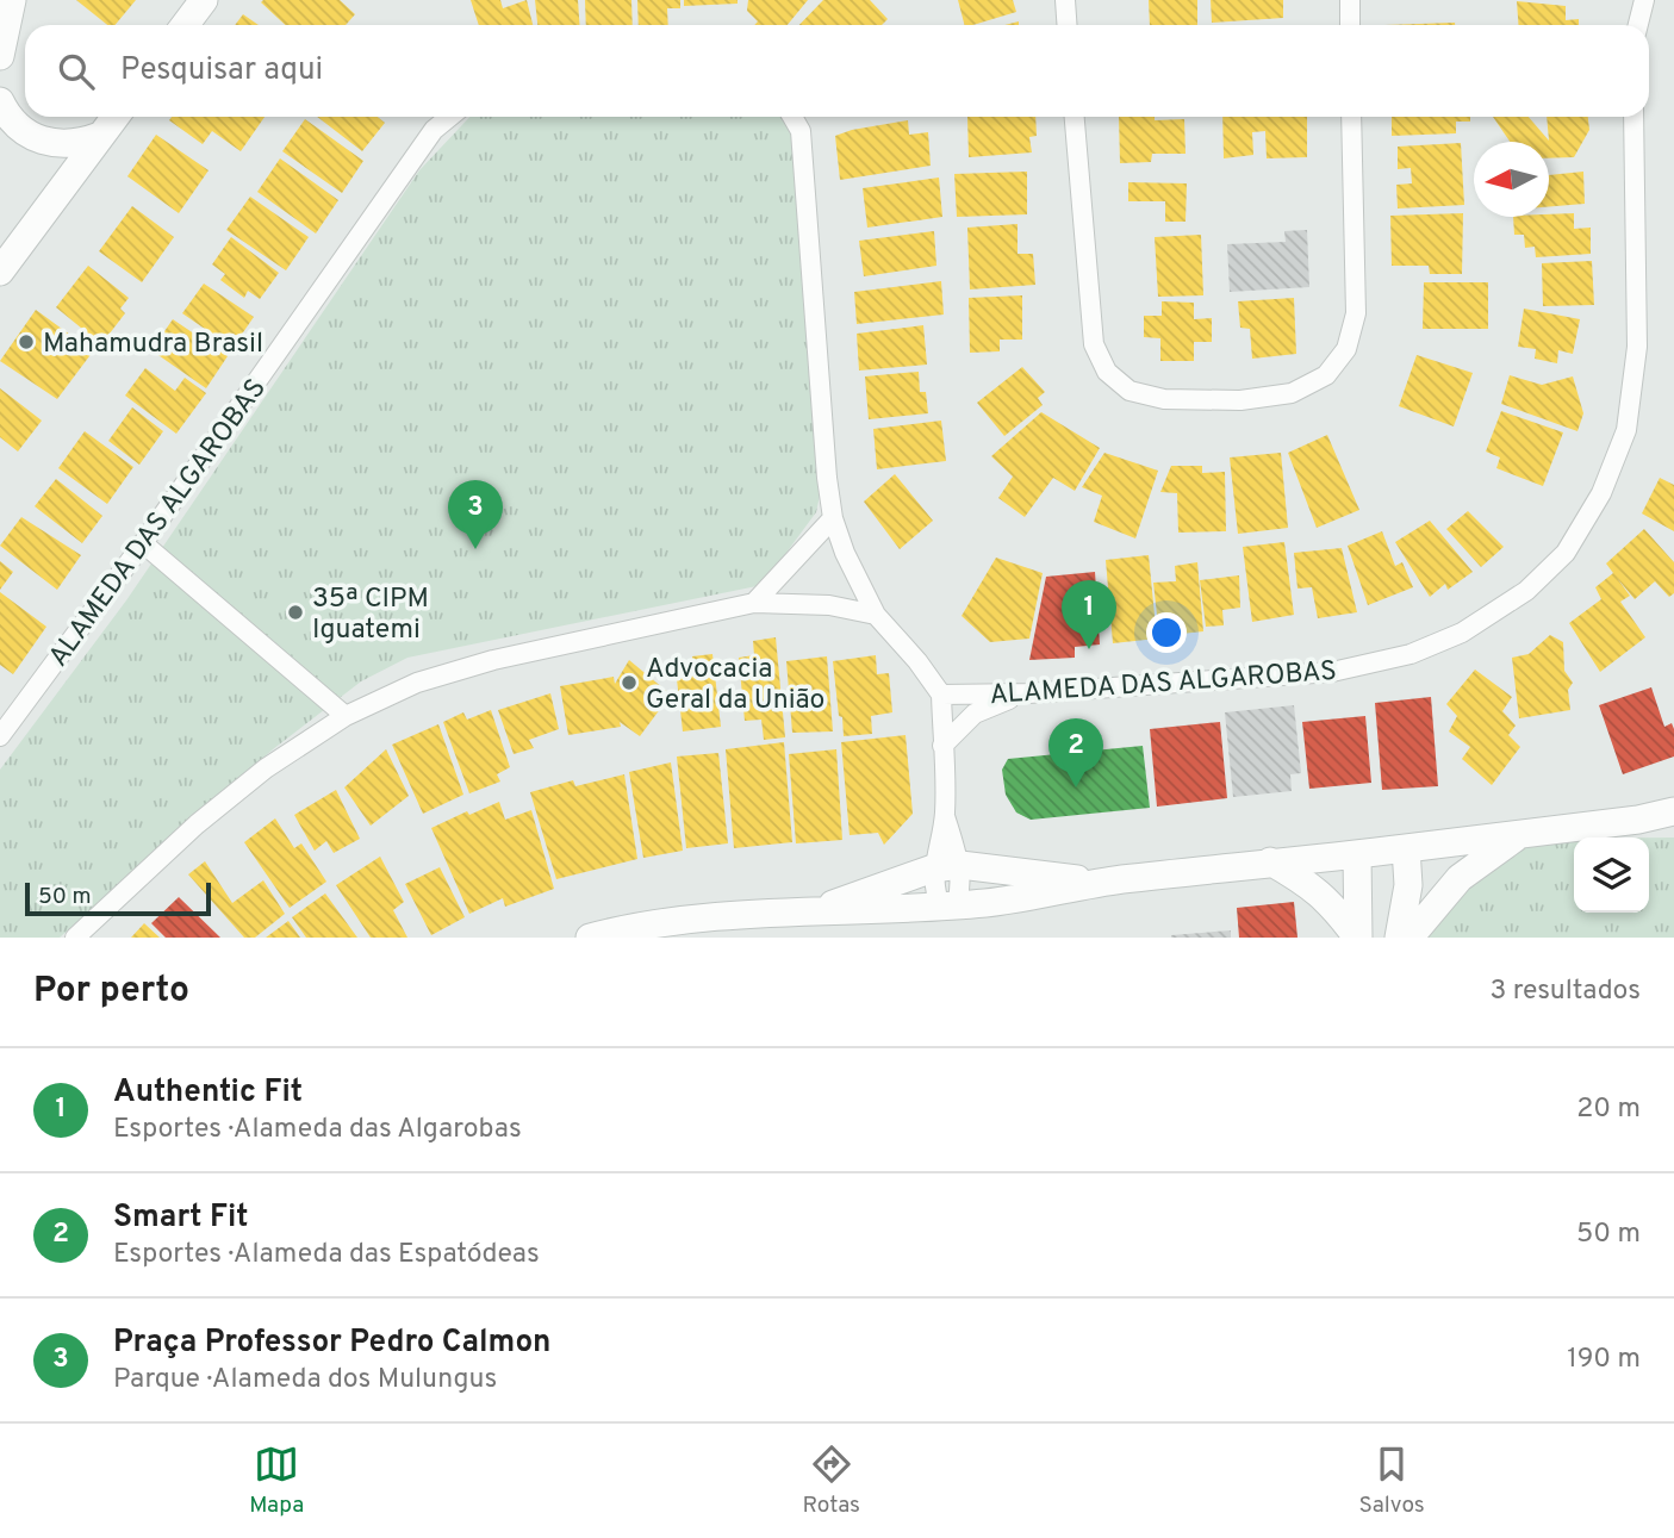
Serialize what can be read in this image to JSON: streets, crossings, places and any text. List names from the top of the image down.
{
  "streets": {
    "street": ["ALAMEDA DAS ALGAROBAS"]
  },
  "places": ["Mahamudra Brasil", "35ª CIPM Iguatemi", "Advocacia Geral da União"],
  "scale_bar": "50 m",
  "north": "left",
  "page": {
    "search": "Pesquisar aqui",
    "pins": ["3", "1", "2"],
    "scale": "50 m",
    "heading": ["Por perto", "3 resultados"],
    "list": [
      {
        "mark": "1",
        "name": "Authentic Fit",
        "note": "Esportes · Alameda das Algarobas",
        "value": "20 m"
      },
      {
        "mark": "2",
        "name": "Smart Fit",
        "note": "Esportes · Alameda das Espatódeas",
        "value": "50 m"
      },
      {
        "mark": "3",
        "name": "Praça Professor Pedro Calmon",
        "note": "Parque · Alameda dos Mulungus",
        "value": "190 m"
      }
    ],
    "nav": ["Mapa", "Rotas", "Salvos"]
  }
}
